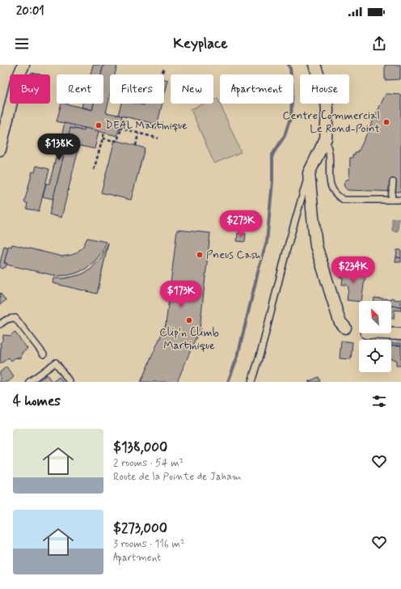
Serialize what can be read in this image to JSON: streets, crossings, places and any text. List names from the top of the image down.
{
  "places": [
    "Centre Commercial Le Rond-Point",
    "DEAL Martinique",
    "Pneus Cash",
    "Clip'n Climb Martinique"
  ],
  "north": "top left",
  "page": {
    "status": "20:01",
    "header": "Keyplace",
    "chip": [
      "Buy",
      "Rent",
      "Filters",
      "New",
      "Apartment",
      "House"
    ],
    "price": [
      "$138K",
      "$273K",
      "$234K",
      "$173K"
    ],
    "heading": "4 homes",
    "list": [
      {
        "name": "$138,000",
        "note": "2 rooms · 54 m² · Route de la Pointe de Jaham"
      },
      {
        "name": "$273,000",
        "note": "3 rooms · 116 m² · Apartment"
      }
    ]
  }
}
